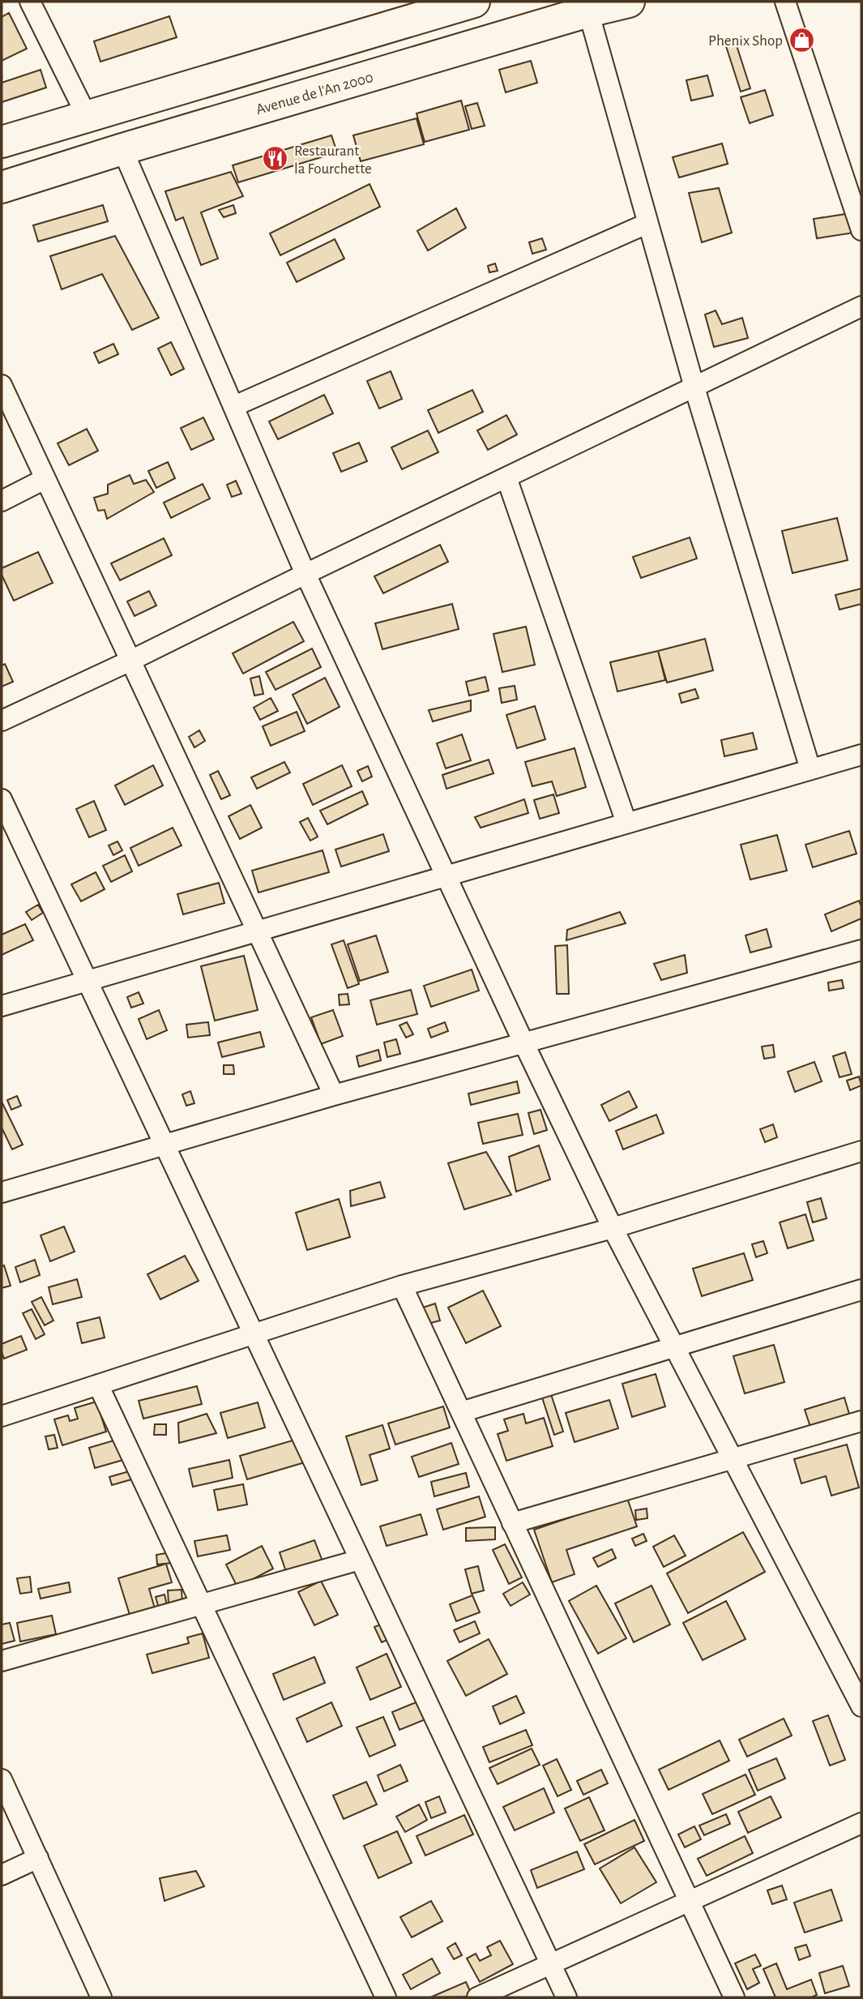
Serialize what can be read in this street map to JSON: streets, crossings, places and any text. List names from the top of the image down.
{
  "streets": {
    "main road": ["Avenue de l'An 2000"]
  },
  "places": {
    "shop": ["Phenix Shop"],
    "restaurant": ["Restaurant la Fourchette"]
  }
}
